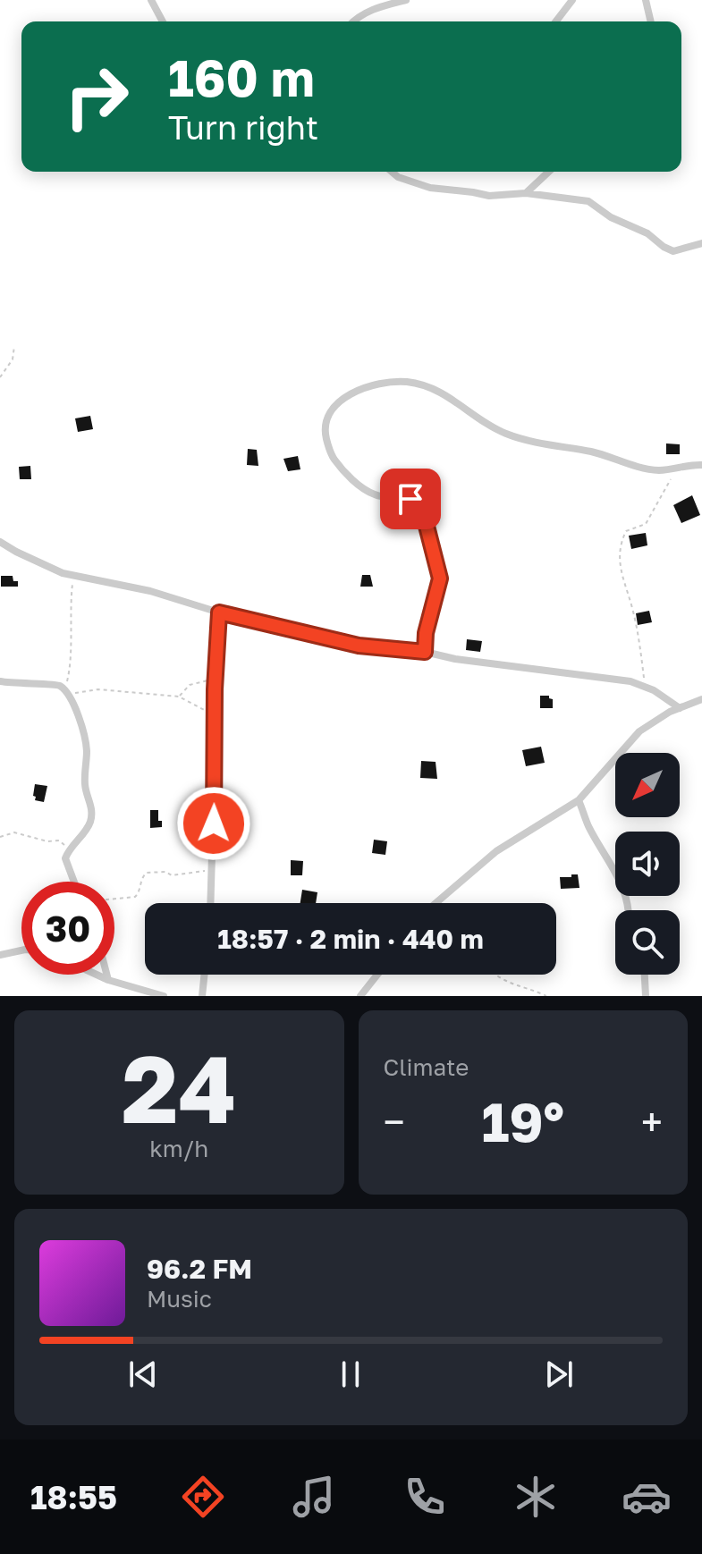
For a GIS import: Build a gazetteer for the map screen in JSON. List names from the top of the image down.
{
  "north": "bottom left",
  "page": {
    "turn": ["160 m", "Turn right"],
    "limit": "30",
    "trip": "18:57 · 2 min · 440 m",
    "tile": [
      ["24", "km/h"],
      "Climate"
    ],
    "heat": ["−", "19°", "+"],
    "song": ["96.2 FM", "Music"],
    "tabs": "18:55"
  }
}
